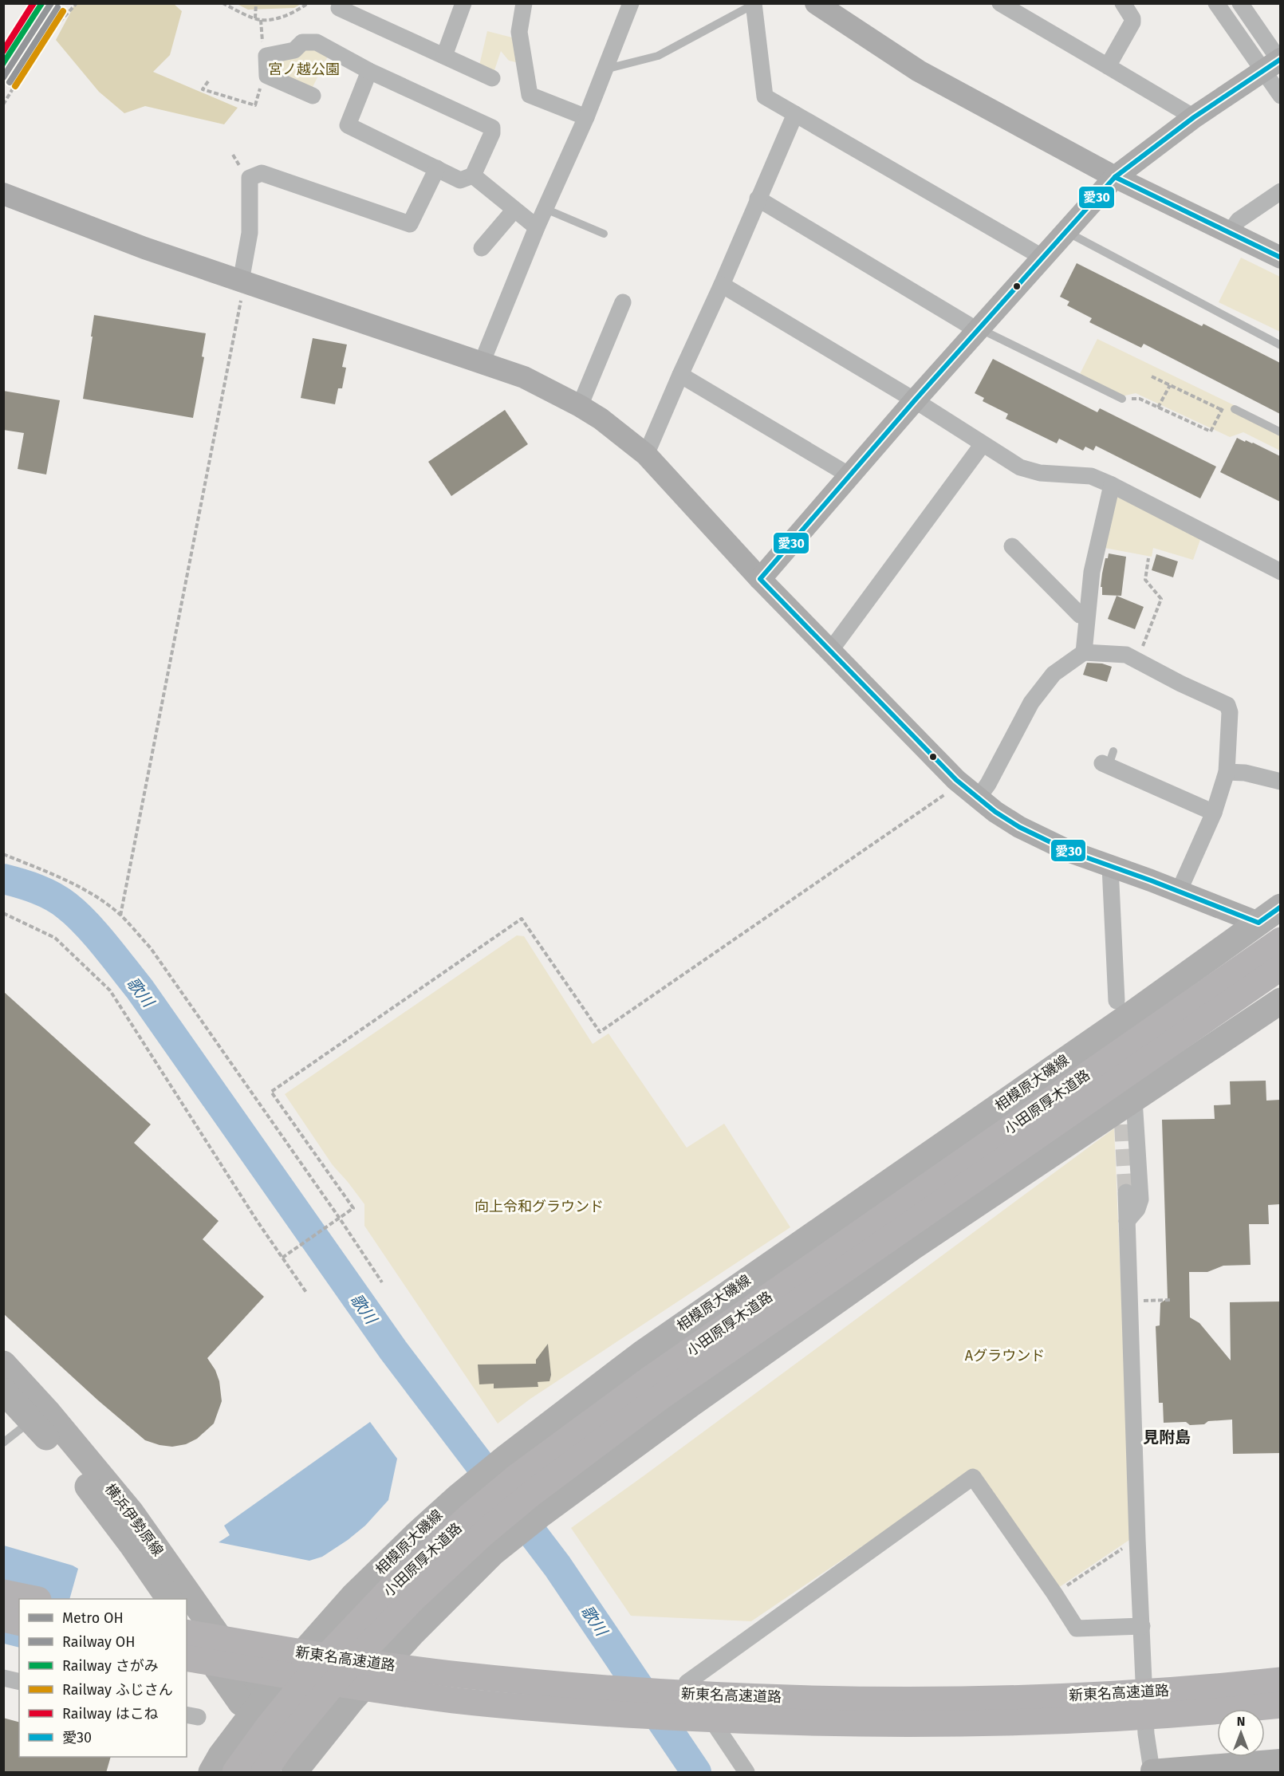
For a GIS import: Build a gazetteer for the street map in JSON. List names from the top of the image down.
{
  "streets": {
    "highway": ["小田原厚木道路", "新東名高速道路"],
    "main road": ["相模原大磯線", "横浜伊勢原線"]
  },
  "crossings": [
    ["相模原大磯線", "小田原厚木道路"]
  ],
  "districts": ["見附島"],
  "water": ["歌川"],
  "parks": ["宮ノ越公園", "向上令和グラウンド", "Aグラウンド"],
  "lines": [
    "metro line OH",
    "rail line さがみ",
    "rail line はこね",
    "rail line OH",
    "rail line ふじさん",
    "transit line 愛30"
  ],
  "legend": [
    "Metro OH",
    "Railway OH",
    "Railway さがみ",
    "Railway ふじさん",
    "Railway はこね",
    "愛30"
  ],
  "north": "top"
}
